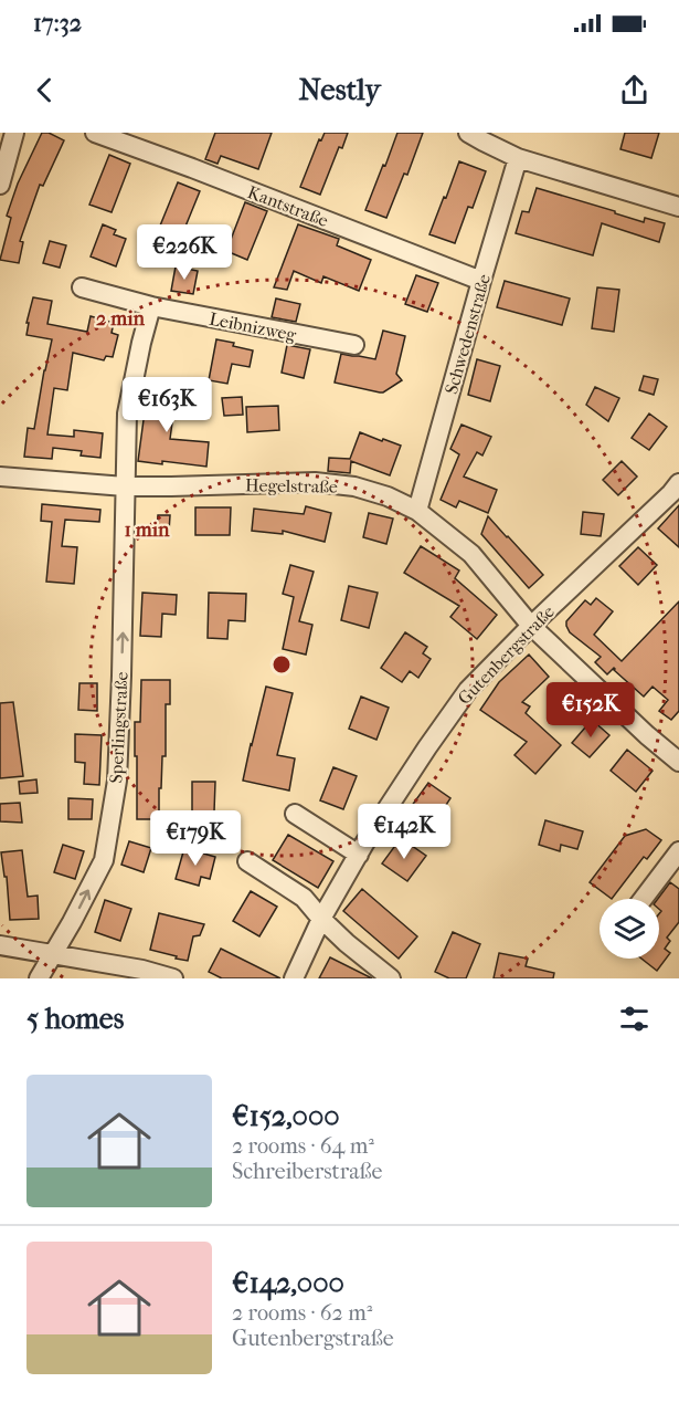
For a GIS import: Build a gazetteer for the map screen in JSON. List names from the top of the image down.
{
  "streets": {
    "street": [
      "Kantstraße",
      "Leibnizweg",
      "Schwedenstraße",
      "Hegelstraße",
      "Gutenbergstraße",
      "Sperlingstraße"
    ]
  },
  "crossings": [
    ["Kantstraße", "Schwedenstraße"],
    ["Schwedenstraße", "Hegelstraße"],
    ["Hegelstraße", "Gutenbergstraße"],
    ["Hegelstraße", "Sperlingstraße"]
  ],
  "one_way": ["Sperlingstraße"],
  "page": {
    "status": "17:32",
    "header": "Nestly",
    "price": [
      "€226K",
      "€163K",
      "€152K",
      "€142K",
      "€179K"
    ],
    "heading": "5 homes",
    "list": [
      {
        "name": "€152,000",
        "note": "2 rooms · 64 m² · Schreiberstraße"
      },
      {
        "name": "€142,000",
        "note": "2 rooms · 62 m² · Gutenbergstraße"
      }
    ]
  },
  "rings": ["2 min", "1 min"]
}
